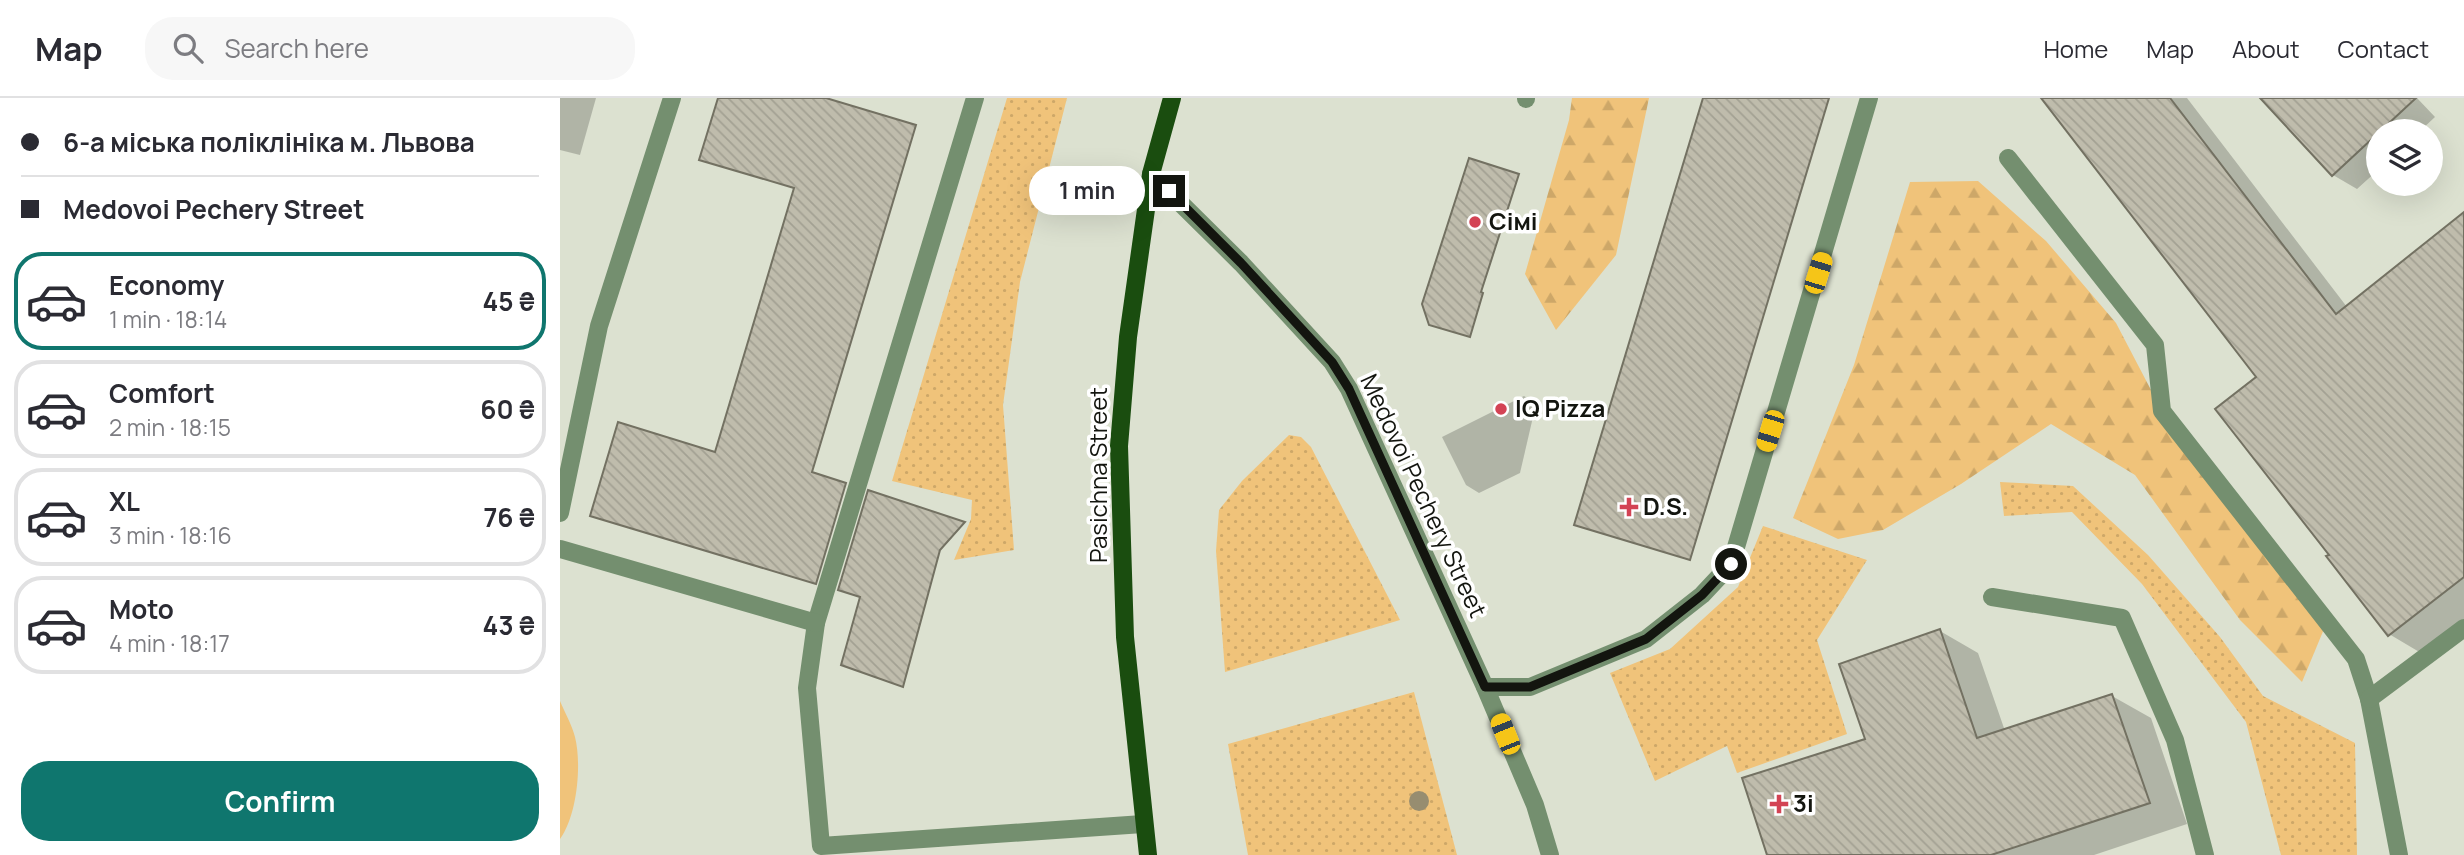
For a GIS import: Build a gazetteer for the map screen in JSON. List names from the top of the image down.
{
  "streets": {
    "main road": ["Pasichna Street"],
    "street": ["Medovoi Pechery Street"]
  },
  "crossings": [
    ["Pasichna Street", "Medovoi Pechery Street"]
  ],
  "places": {
    "other": ["Сімі", "IQ Pizza"],
    "health": ["D.S.", "3і"]
  },
  "page": {
    "header": "Map",
    "search": "Search here",
    "nav": [
      "Home",
      "Map",
      "About",
      "Contact"
    ],
    "banner": ["6-а міська поліклініка м. Львова", "Medovoi Pechery Street"],
    "bubble": "1 min",
    "list": [
      {
        "name": "Economy",
        "note": "1 min · 18:14",
        "value": "45 ₴"
      },
      {
        "name": "Comfort",
        "note": "2 min · 18:15",
        "value": "60 ₴"
      },
      {
        "name": "XL",
        "note": "3 min · 18:16",
        "value": "76 ₴"
      },
      {
        "name": "Moto",
        "note": "4 min · 18:17",
        "value": "43 ₴"
      }
    ],
    "buttons": "Confirm"
  }
}
